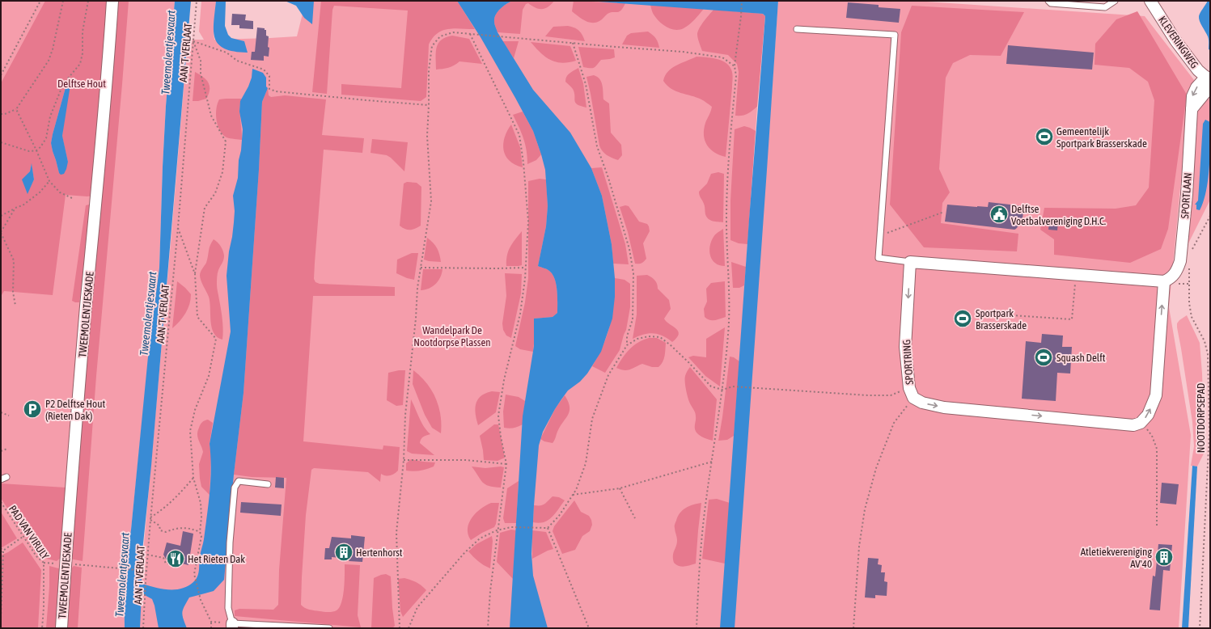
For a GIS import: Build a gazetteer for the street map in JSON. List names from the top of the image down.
{
  "streets": {
    "street": [
      "KLEVERINGWEG",
      "SPORTLAAN",
      "TWEEMOLENTJESKADE",
      "SPORTRING"
    ],
    "path": ["AAN 'T VERLAAT", "NOOTDORPSEPAD", "PAD VAN VIRULY"]
  },
  "crossings": [
    ["KLEVERINGWEG", "SPORTLAAN"]
  ],
  "water": ["Tweemolentjesvaart"],
  "parks": ["Delftse Hout", "Wandelpark De Nootdorpse Plassen"],
  "places": {
    "sports": ["Gemeentelijk Sportpark Brasserskade", "Sportpark Brasserskade", "Squash Delft"],
    "public building": ["Delftse Voetbalvereniging D.H.C."],
    "parking": ["P2 Delftse Hout (Rieten Dak)"],
    "building": ["Hertenhorst", "Atletiekvereniging AV'40"],
    "restaurant": ["Het Rieten Dak"]
  }
}
